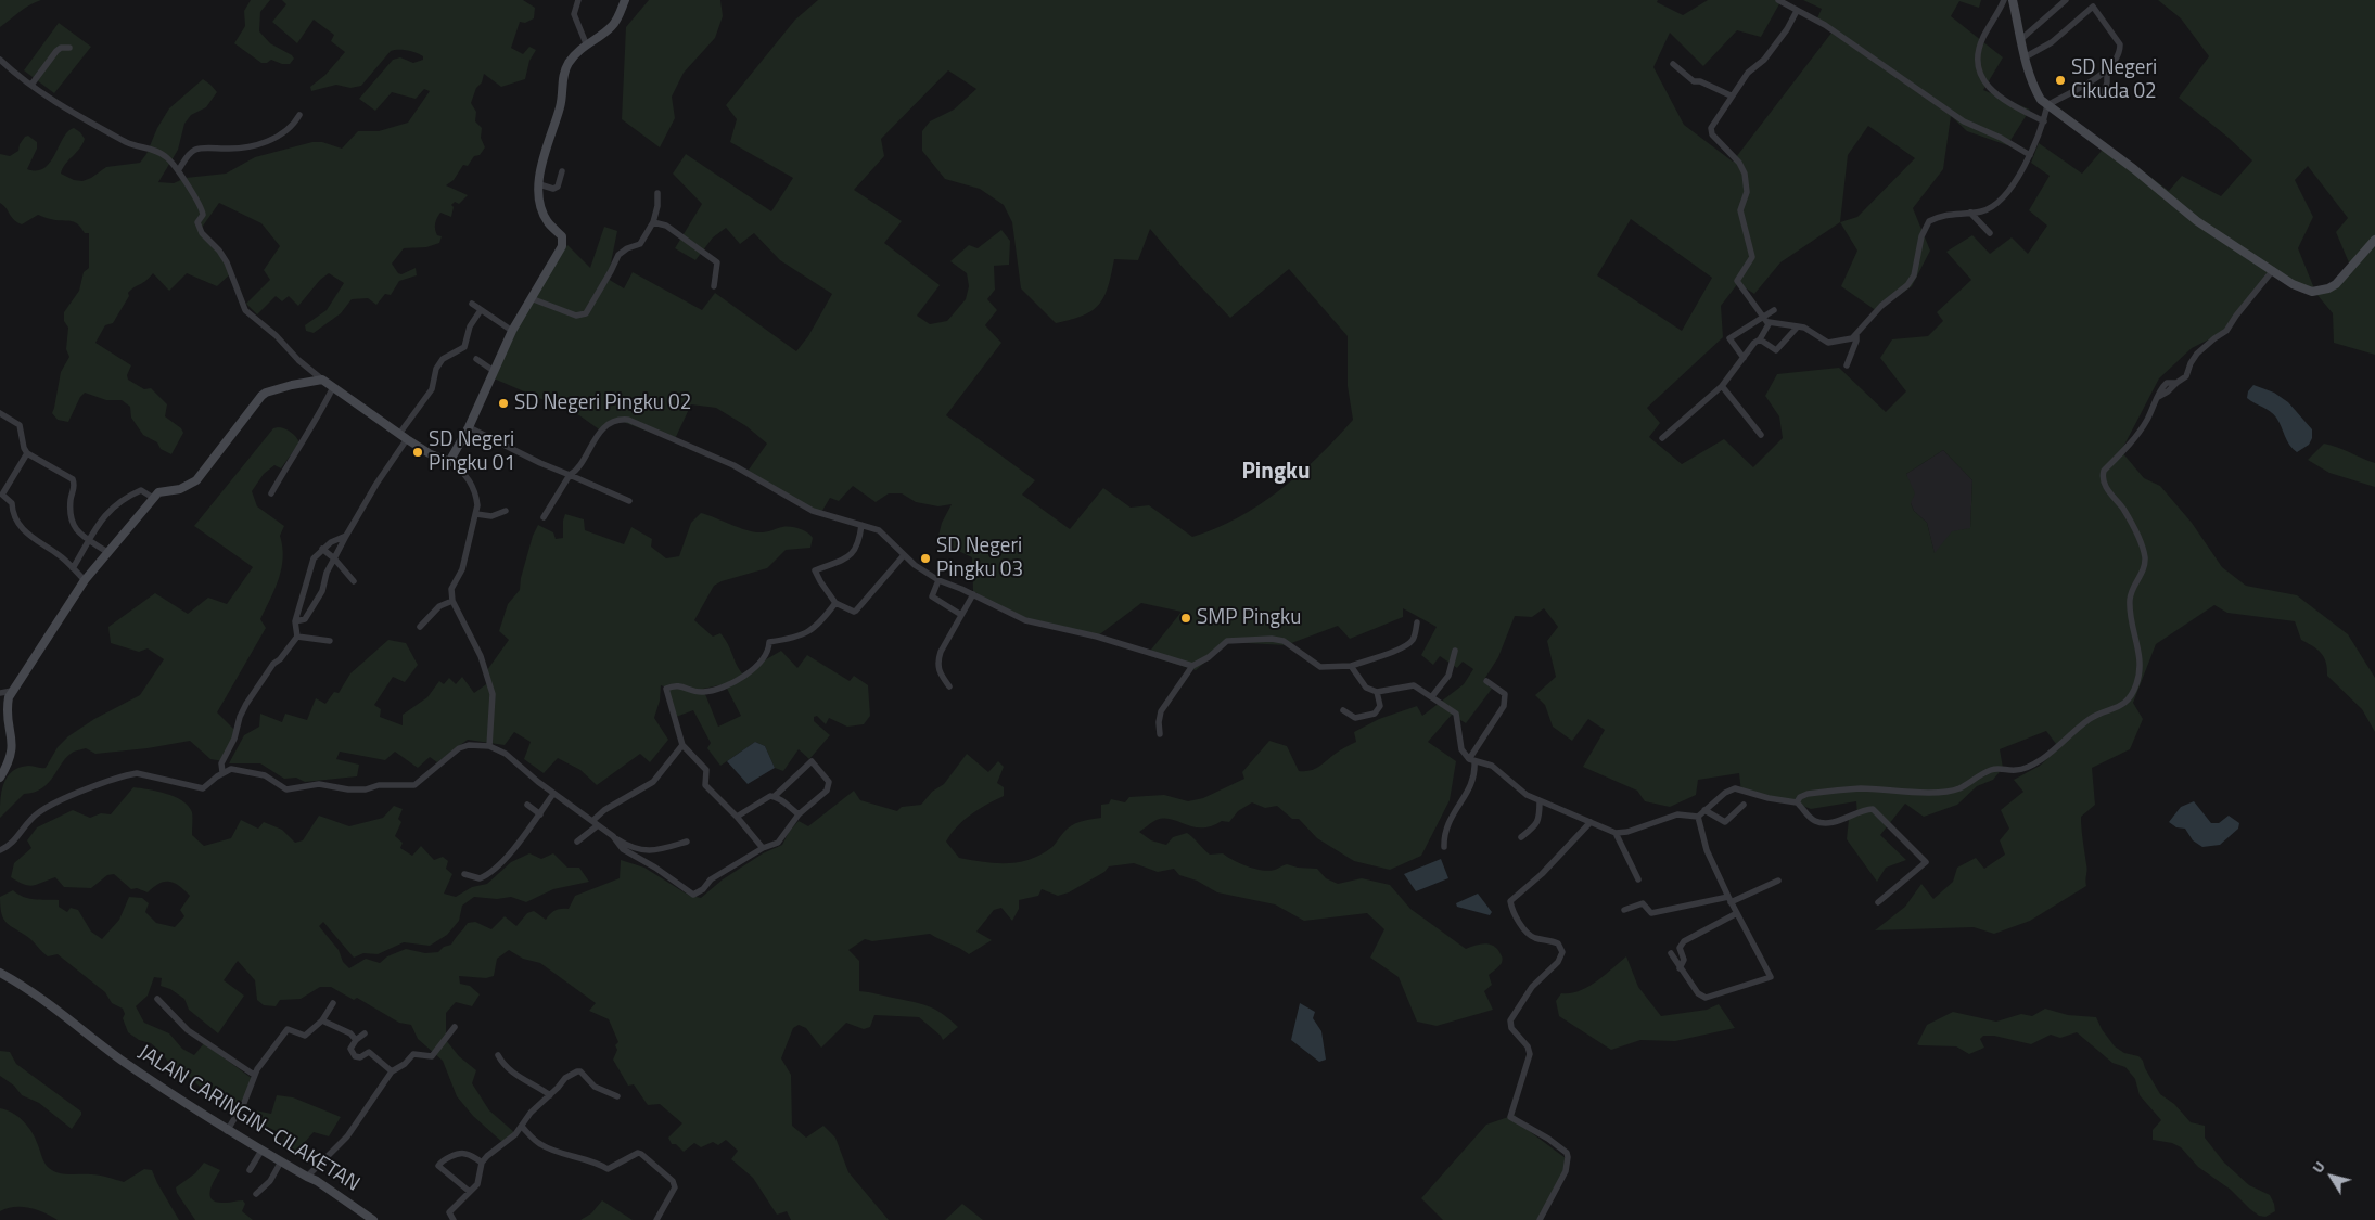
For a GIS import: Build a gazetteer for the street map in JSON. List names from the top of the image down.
{
  "streets": {
    "street": ["JALAN CARINGIN–CILAKETAN"]
  },
  "districts": ["Pingku"],
  "places": [
    "SD Negeri Cikuda 02",
    "SD Negeri Pingku 02",
    "SD Negeri Pingku 01",
    "SD Negeri Pingku 03",
    "SMP Pingku"
  ],
  "north": "top left"
}
